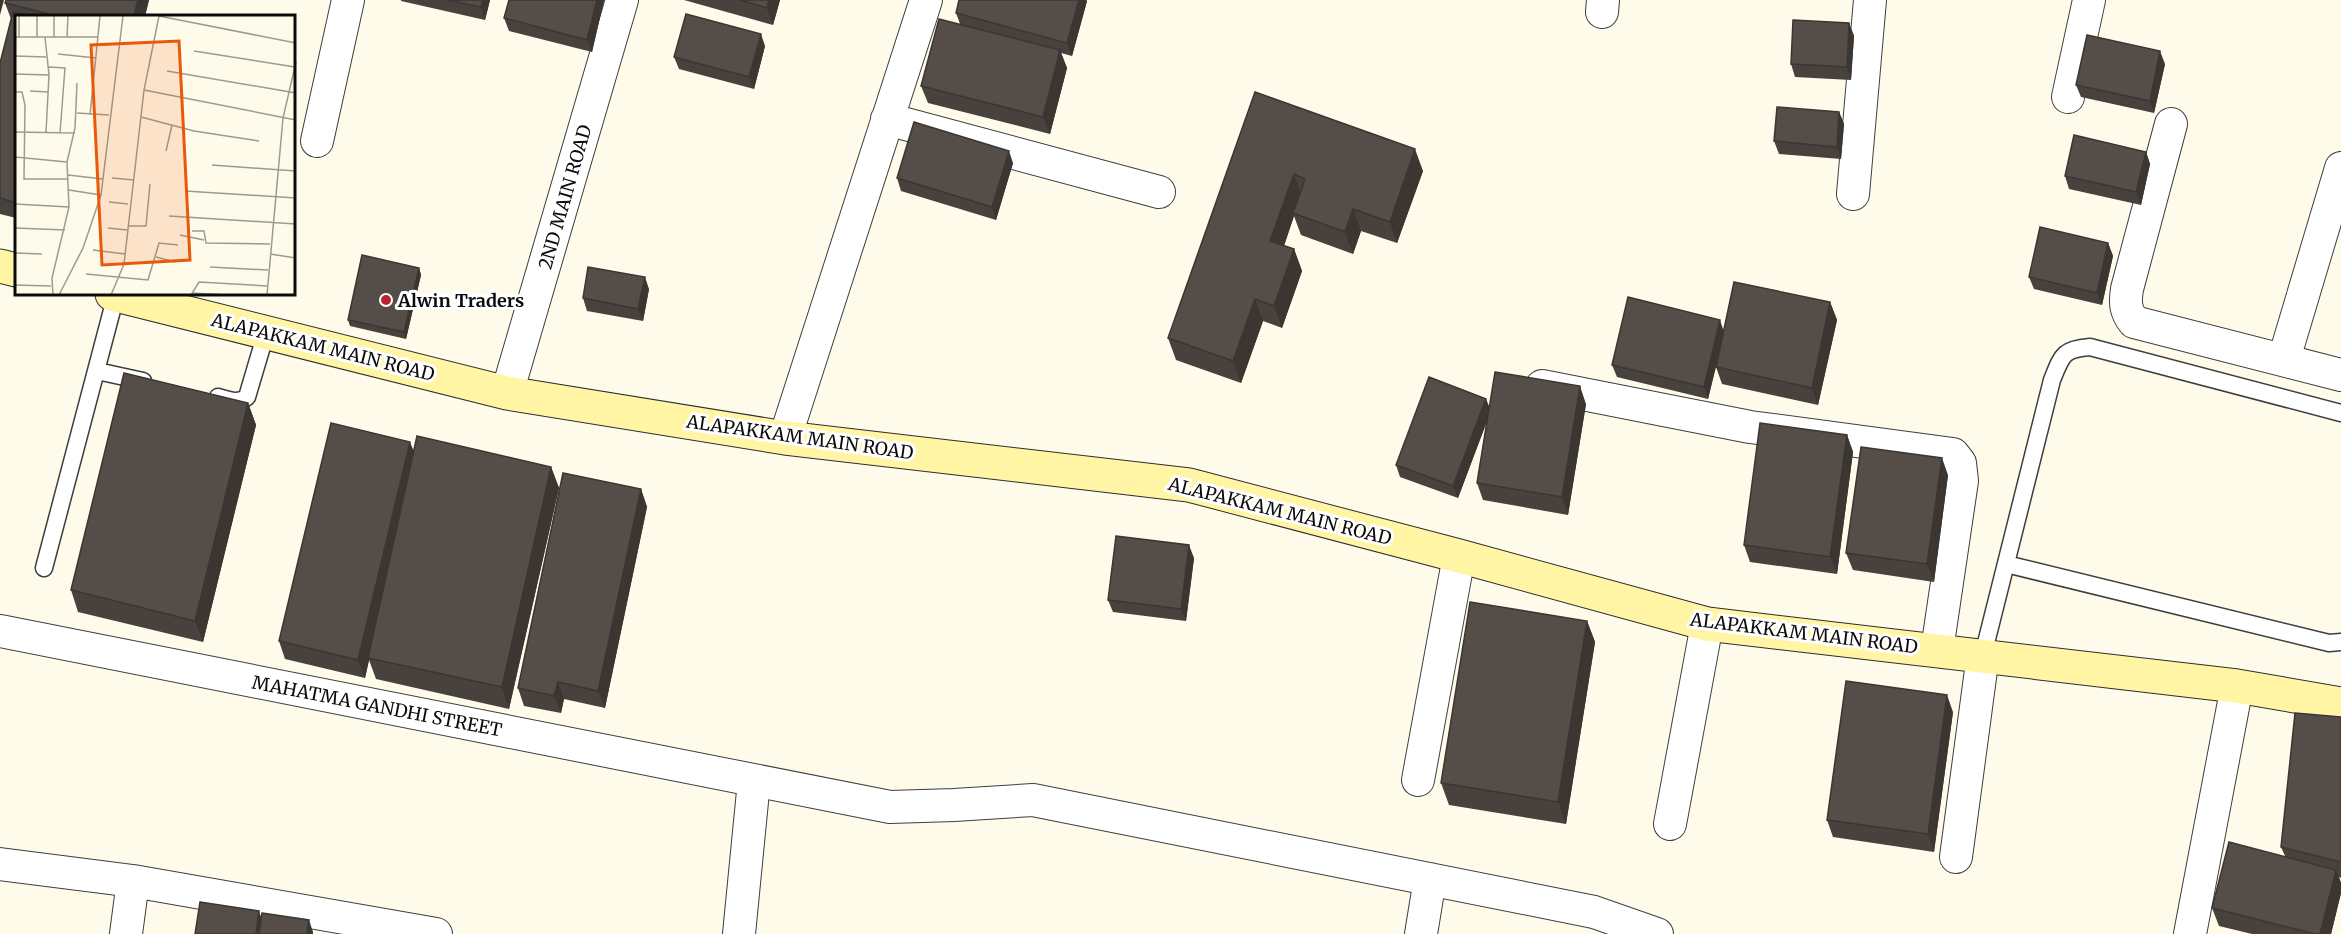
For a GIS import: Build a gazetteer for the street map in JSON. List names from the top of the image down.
{
  "streets": {
    "main road": ["ALAPAKKAM MAIN ROAD"],
    "street": ["2ND MAIN ROAD", "MAHATMA GANDHI STREET"]
  },
  "crossings": [
    ["2ND MAIN ROAD", "ALAPAKKAM MAIN ROAD"]
  ],
  "places": ["Alwin Traders"]
}
